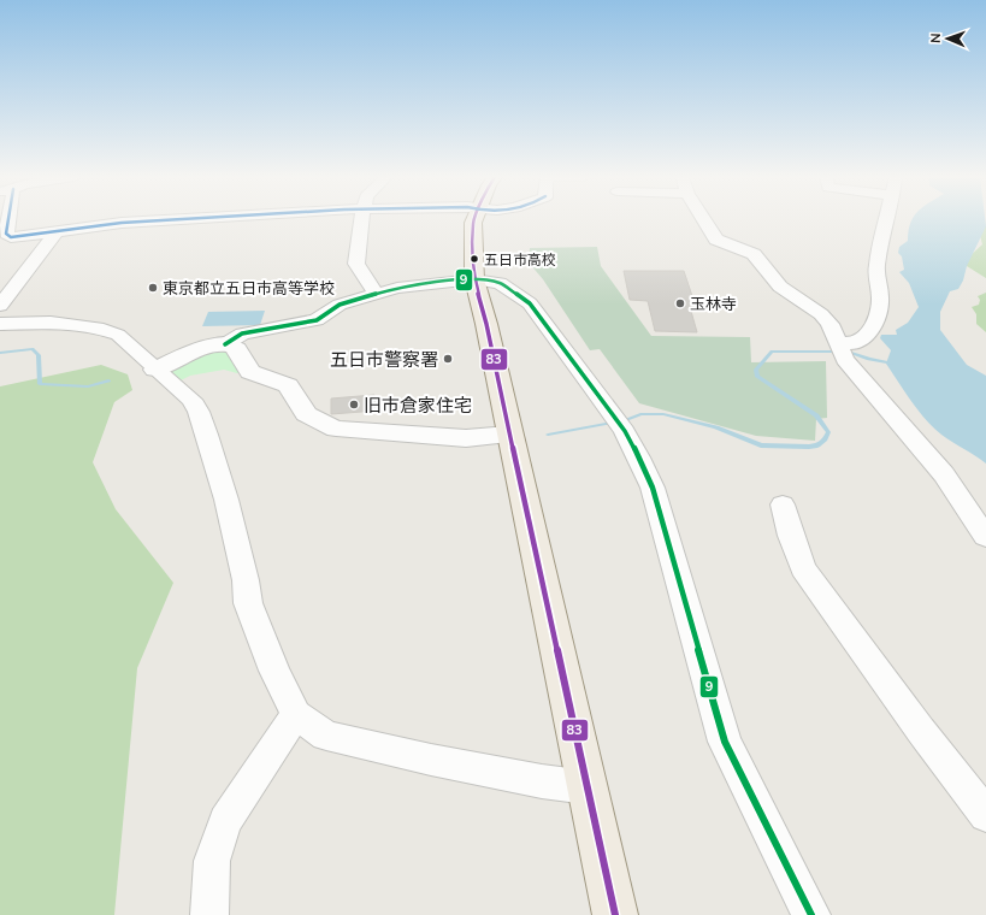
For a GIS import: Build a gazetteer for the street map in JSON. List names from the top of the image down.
{
  "places": [
    "五日市高校",
    "東京都立五日市高等学校",
    "玉林寺",
    "五日市警察署",
    "旧市倉家住宅"
  ],
  "lines": ["transit line 83", "transit line 9"],
  "north": "left"
}
